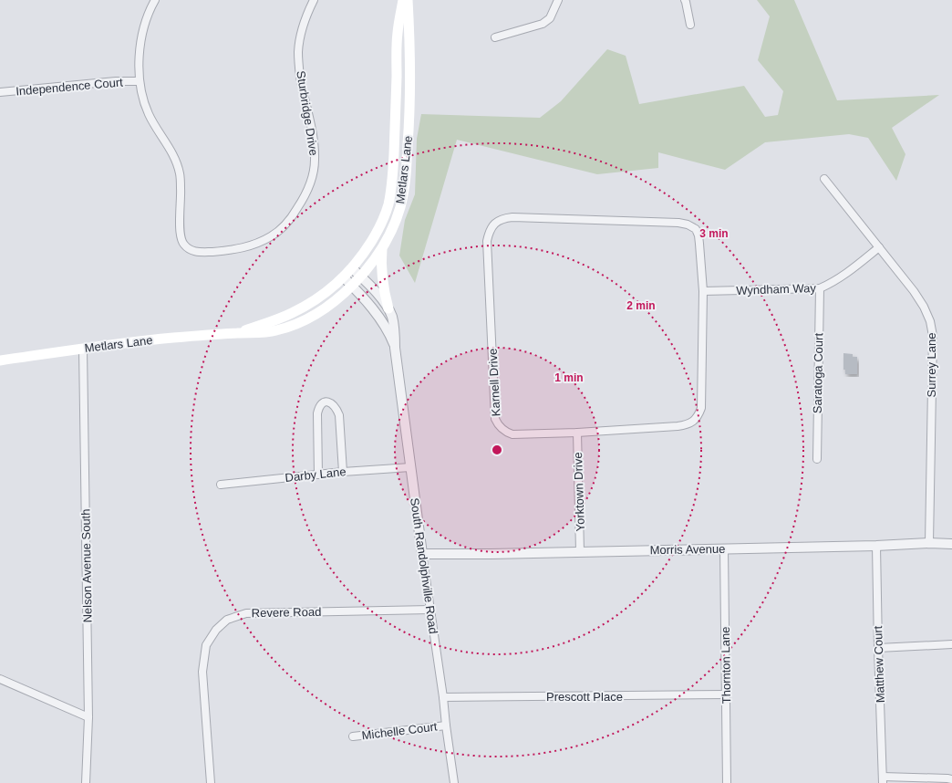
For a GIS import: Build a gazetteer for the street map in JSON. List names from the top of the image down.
{
  "streets": {
    "main road": ["Metlars Lane"],
    "street": [
      "Independence Court",
      "Sturbridge Drive",
      "Wyndham Way",
      "Surrey Lane",
      "Saratoga Court",
      "Karnell Drive",
      "Darby Lane",
      "Yorktown Drive",
      "Morris Avenue",
      "Nelson Avenue South",
      "South Randolphville Road",
      "Revere Road",
      "Matthew Court",
      "Thornton Lane",
      "Prescott Place",
      "Michelle Court"
    ]
  },
  "crossings": [
    ["Independence Court", "Sturbridge Drive"],
    ["Metlars Lane", "Nelson Avenue South"],
    ["Metlars Lane", "South Randolphville Road"],
    ["Wyndham Way", "Surrey Lane"],
    ["Wyndham Way", "Saratoga Court"],
    ["Wyndham Way", "Karnell Drive"],
    ["Surrey Lane", "Morris Avenue"],
    ["Karnell Drive", "Yorktown Drive"],
    ["Darby Lane", "South Randolphville Road"],
    ["Yorktown Drive", "Morris Avenue"],
    ["Morris Avenue", "South Randolphville Road"],
    ["Morris Avenue", "Matthew Court"],
    ["Morris Avenue", "Thornton Lane"],
    ["South Randolphville Road", "Revere Road"],
    ["South Randolphville Road", "Prescott Place"],
    ["South Randolphville Road", "Michelle Court"],
    ["Thornton Lane", "Prescott Place"]
  ],
  "rings": ["3 min", "2 min", "1 min"]
}
